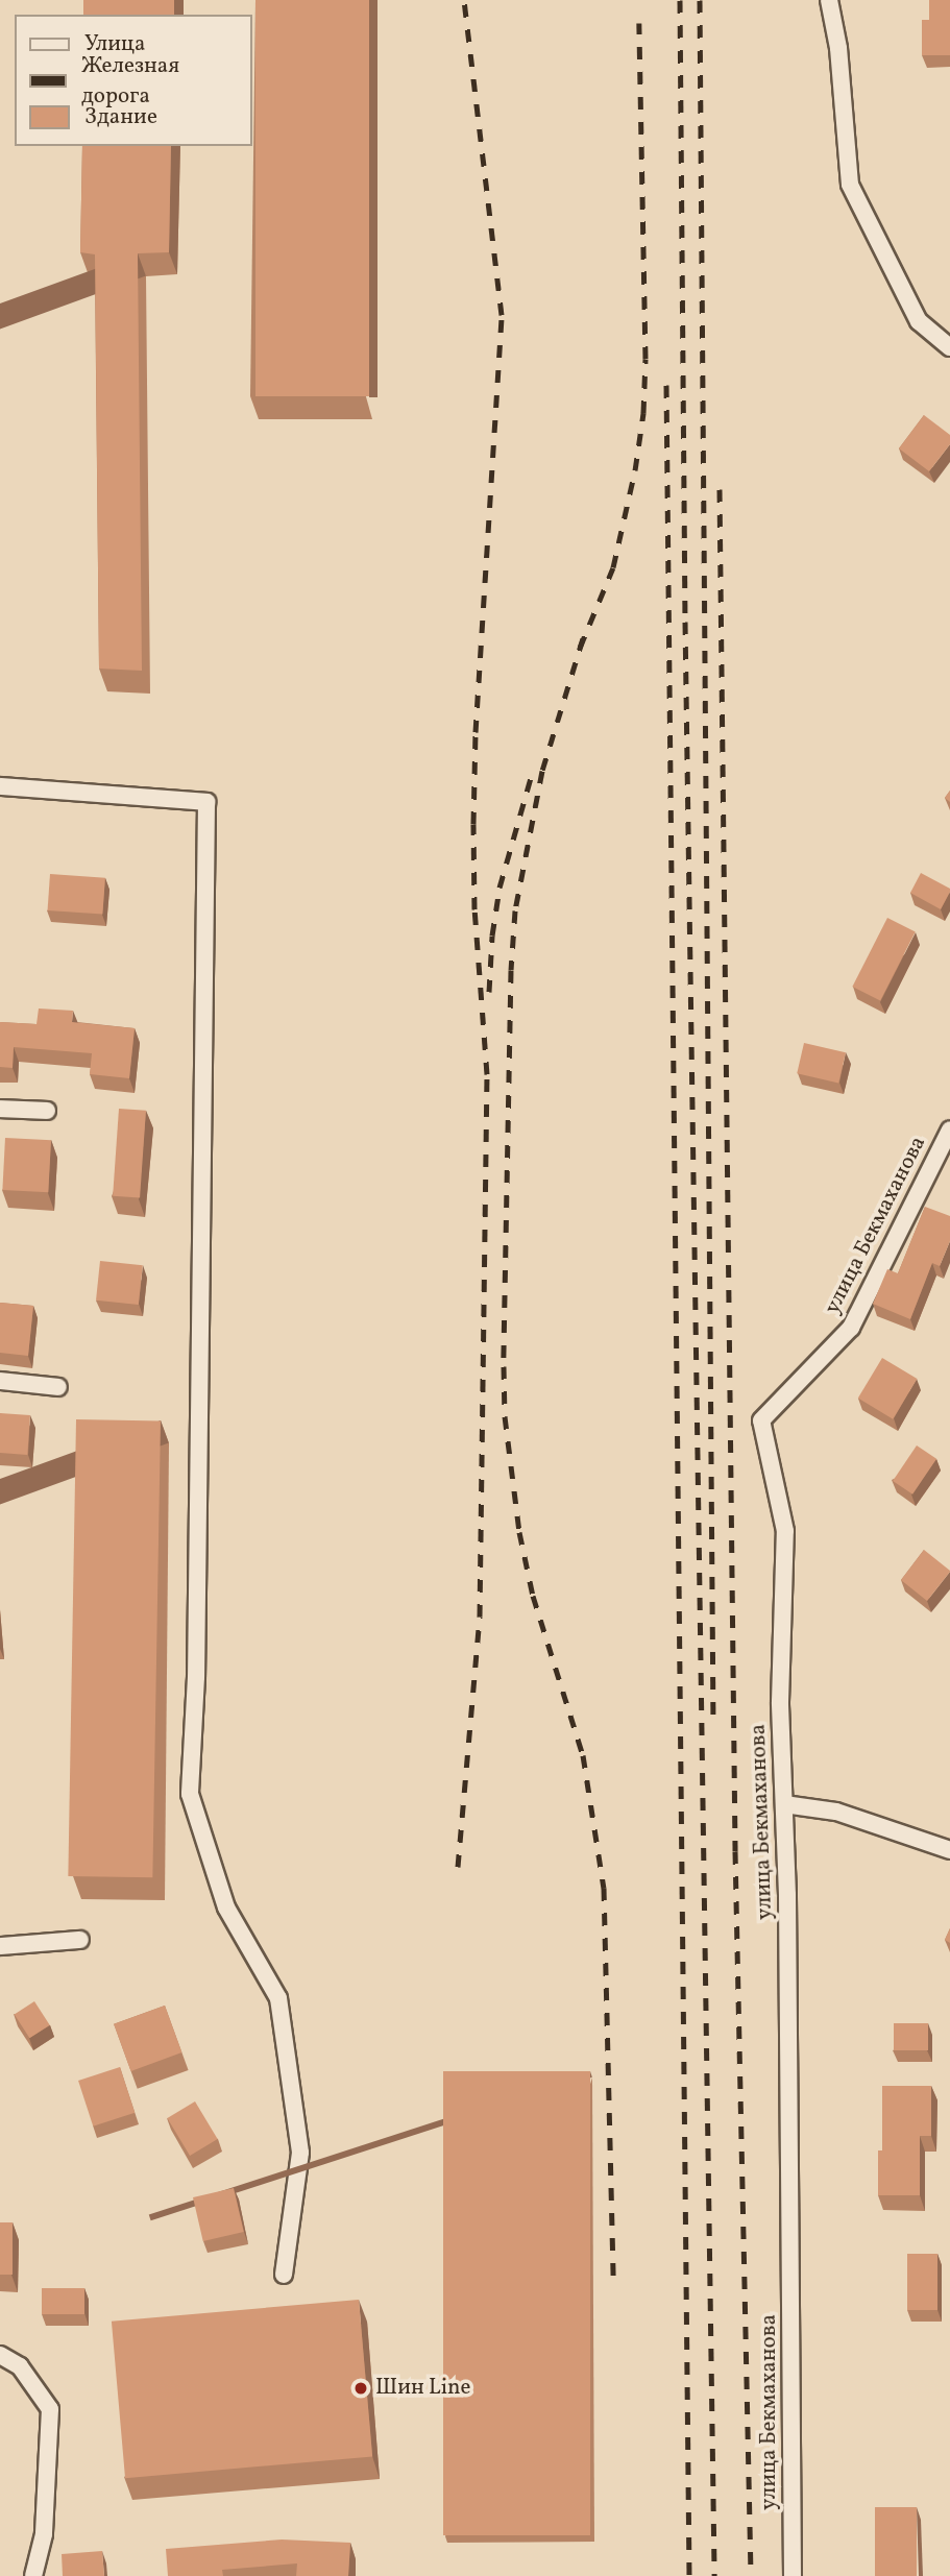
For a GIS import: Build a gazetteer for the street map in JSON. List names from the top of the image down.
{
  "streets": {
    "street": ["улица Бекмаханова"]
  },
  "places": ["Шин Line"],
  "legend": ["Улица", "Железная дорога", "Здание"]
}
